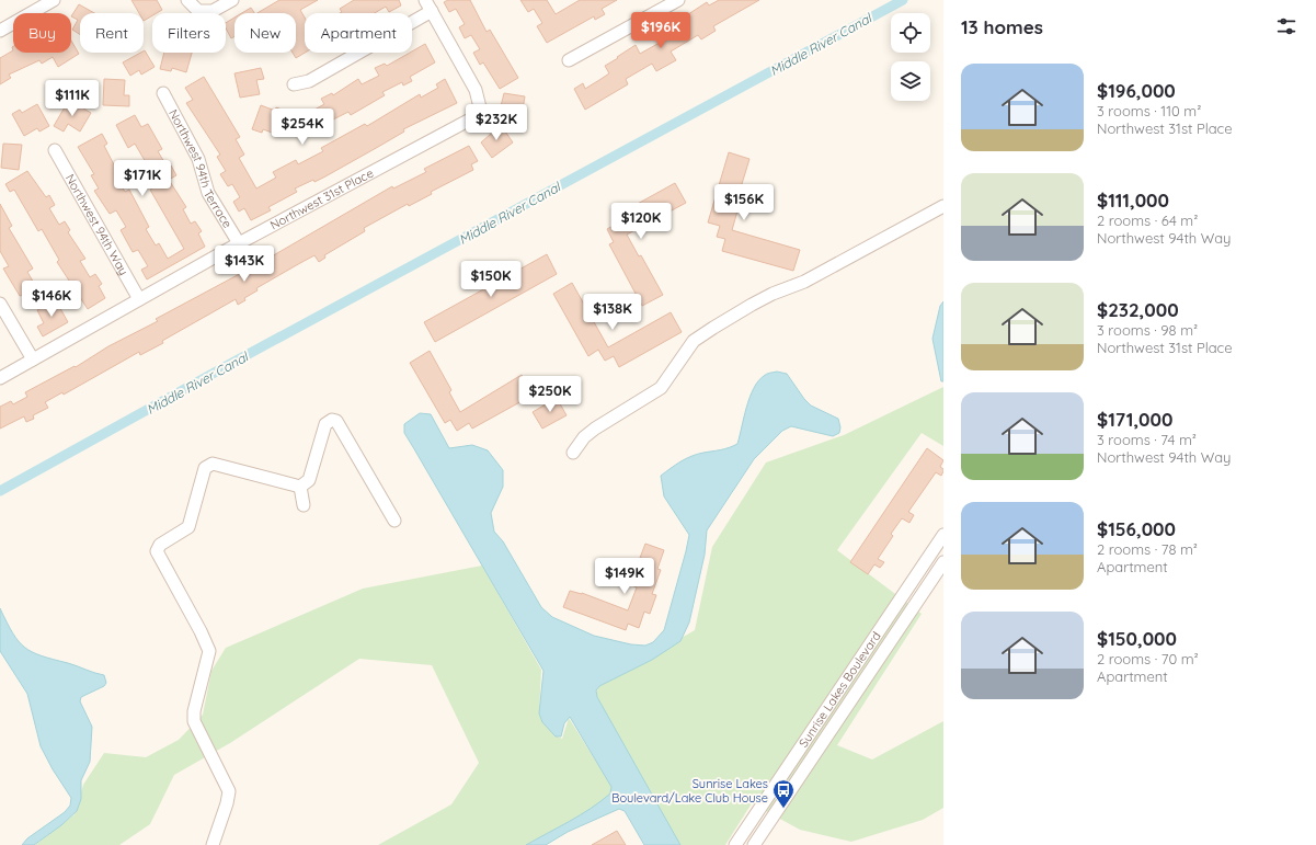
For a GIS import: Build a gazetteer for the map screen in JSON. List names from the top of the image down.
{
  "streets": {
    "street": [
      "Northwest 94th Terrace",
      "Northwest 31st Place",
      "Northwest 94th Way",
      "Sunrise Lakes Boulevard"
    ]
  },
  "crossings": [
    ["Northwest 94th Terrace", "Northwest 31st Place"],
    ["Northwest 31st Place", "Northwest 94th Way"]
  ],
  "water": ["Middle River Canal"],
  "places": {
    "bus stop": ["Sunrise Lakes Boulevard/Lake Club House"]
  },
  "page": {
    "heading": "13 homes",
    "price": [
      "$196K",
      "$111K",
      "$232K",
      "$254K",
      "$171K",
      "$156K",
      "$120K",
      "$143K",
      "$150K",
      "$146K",
      "$138K",
      "$250K",
      "$149K"
    ],
    "chip": [
      "Buy",
      "Rent",
      "Filters",
      "New",
      "Apartment"
    ],
    "list": [
      {
        "name": "$196,000",
        "note": "3 rooms · 110 m² · Northwest 31st Place"
      },
      {
        "name": "$111,000",
        "note": "2 rooms · 64 m² · Northwest 94th Way"
      },
      {
        "name": "$232,000",
        "note": "3 rooms · 98 m² · Northwest 31st Place"
      },
      {
        "name": "$171,000",
        "note": "3 rooms · 74 m² · Northwest 94th Way"
      },
      {
        "name": "$156,000",
        "note": "2 rooms · 78 m² · Apartment"
      },
      {
        "name": "$150,000",
        "note": "2 rooms · 70 m² · Apartment"
      }
    ]
  }
}
